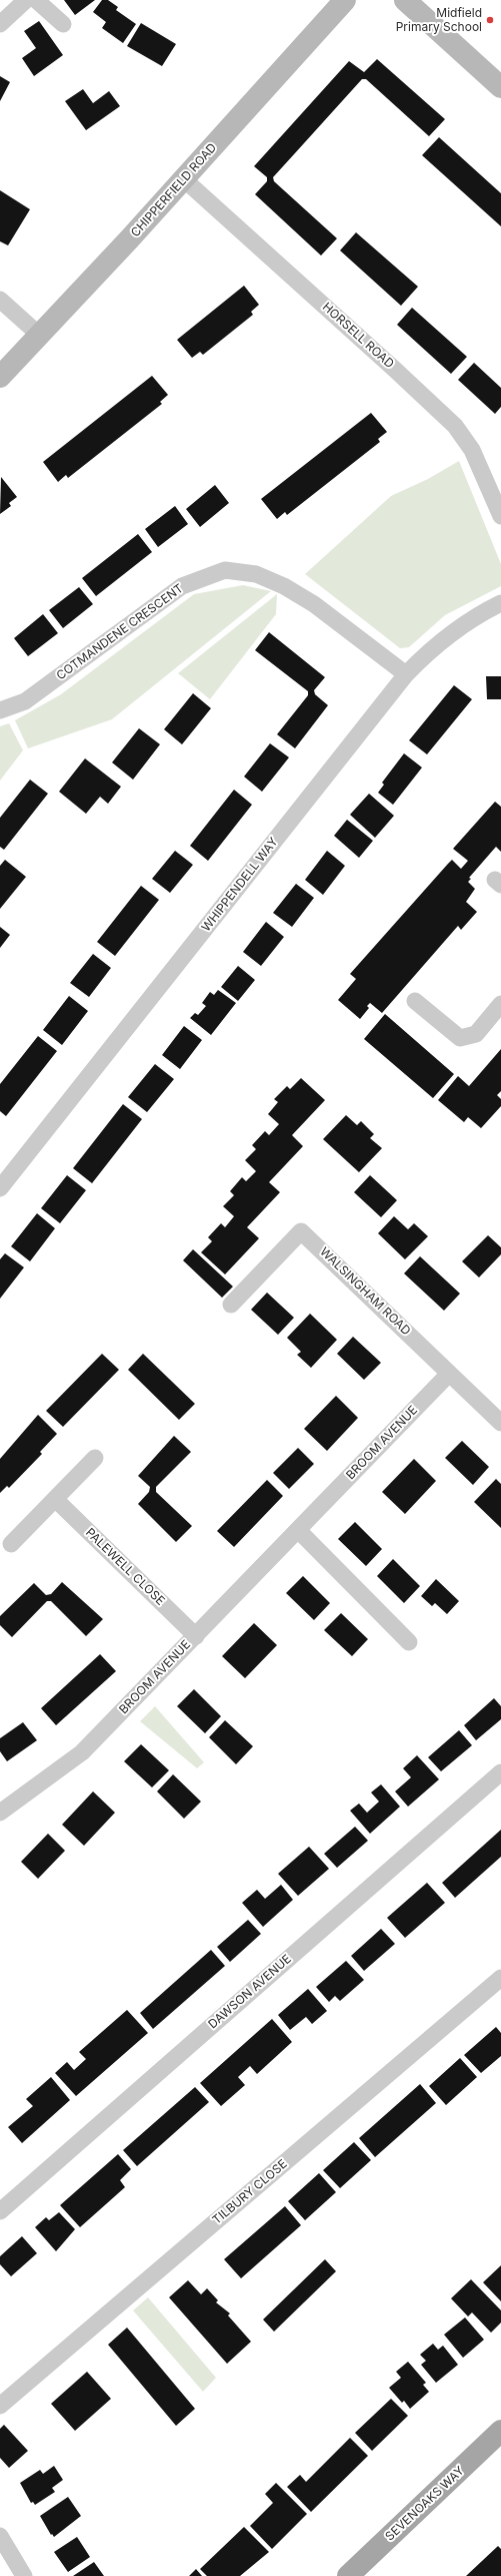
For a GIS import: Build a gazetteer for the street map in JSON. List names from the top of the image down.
{
  "streets": {
    "main road": ["SEVENOAKS WAY"],
    "street": [
      "CHIPPERFIELD ROAD",
      "HORSELL ROAD",
      "COTMANDENE CRESCENT",
      "WHIPPENDELL WAY",
      "WALSINGHAM ROAD",
      "BROOM AVENUE",
      "PALEWELL CLOSE",
      "DAWSON AVENUE",
      "TILBURY CLOSE"
    ]
  },
  "crossings": [
    ["CHIPPERFIELD ROAD", "HORSELL ROAD"],
    ["COTMANDENE CRESCENT", "WHIPPENDELL WAY"],
    ["WALSINGHAM ROAD", "BROOM AVENUE"],
    ["BROOM AVENUE", "PALEWELL CLOSE"]
  ],
  "places": ["Midfield Primary School"]
}
